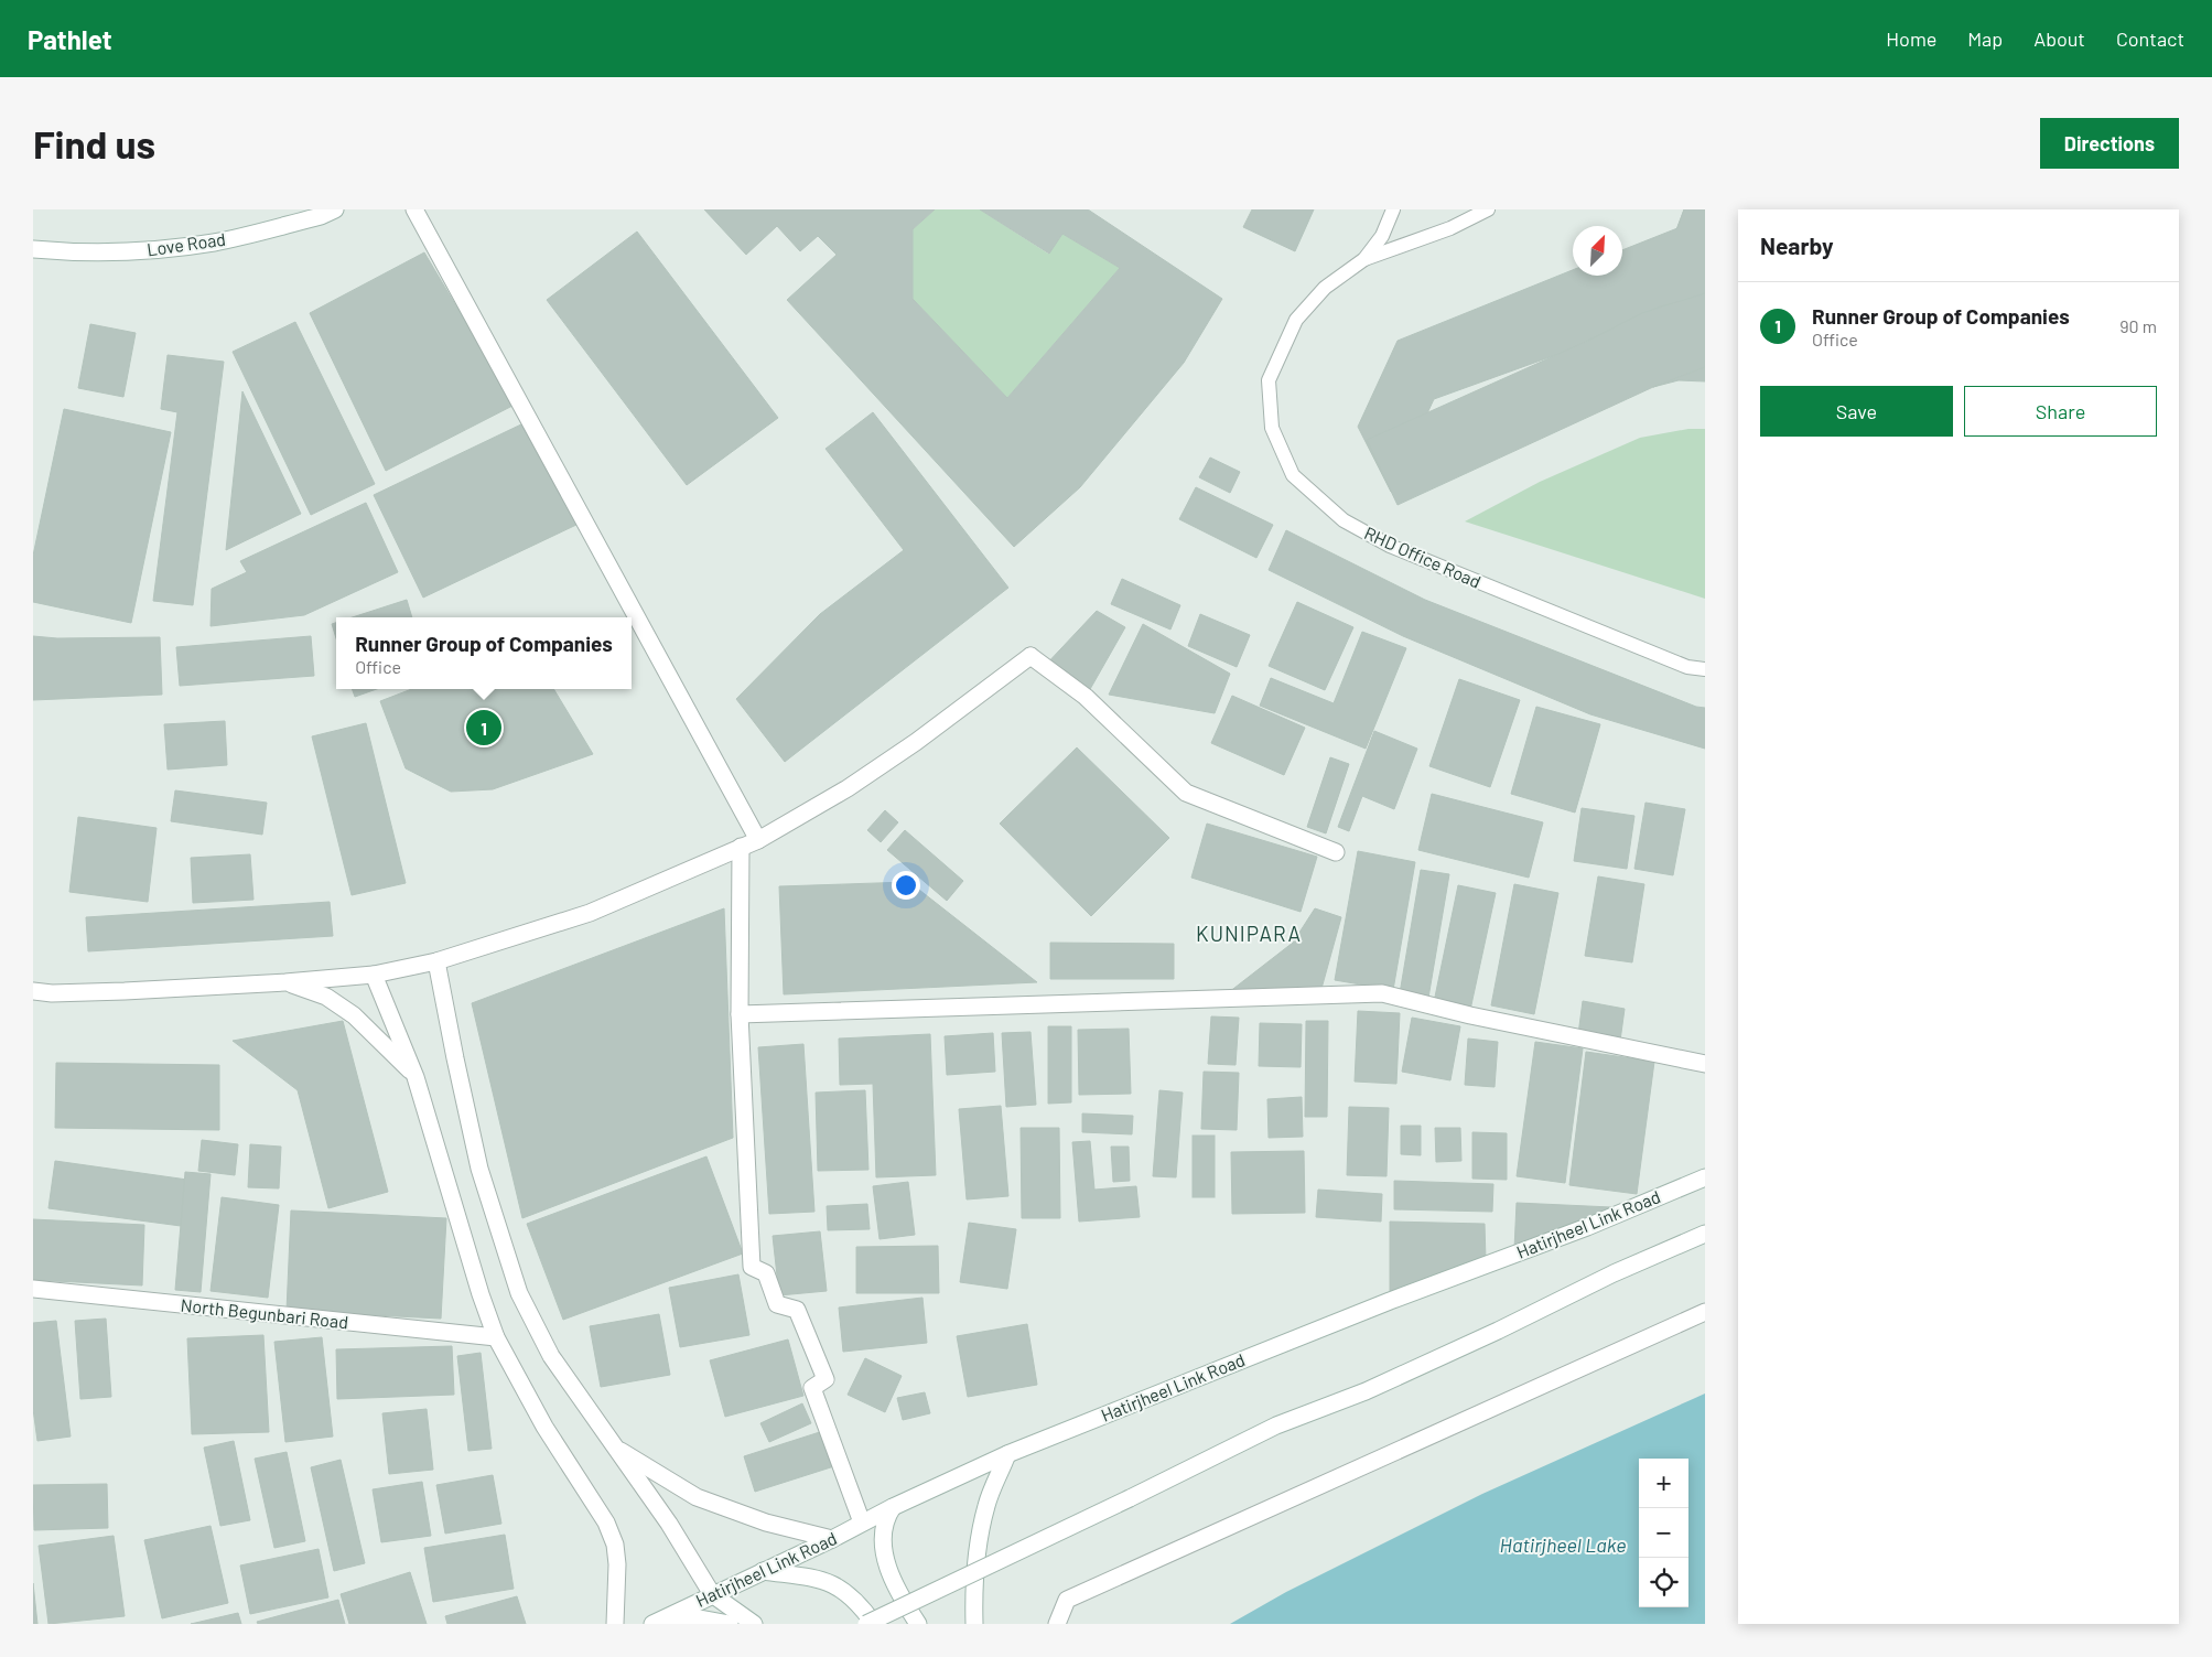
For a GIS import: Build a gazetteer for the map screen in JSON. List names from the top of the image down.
{
  "streets": {
    "street": ["Love Road", "Hatirjheel Link Road", "North Begunbari Road"],
    "lane": ["RHD Office Road"]
  },
  "districts": ["KUNIPARA"],
  "water": ["Hatirjheel Lake"],
  "north": "top right",
  "page": {
    "header": "Pathlet",
    "nav": [
      "Home",
      "Map",
      "About",
      "Contact"
    ],
    "buttons": [
      "Directions",
      ["Save", "Share"]
    ],
    "title": "Find us",
    "heading": "Nearby",
    "list": [
      {
        "mark": "1",
        "name": "Runner Group of Companies",
        "note": "Office",
        "value": "90 m"
      }
    ],
    "popup": ["Runner Group of Companies", "Office"],
    "pins": "1",
    "map_buttons": ["+", "−"]
  }
}
